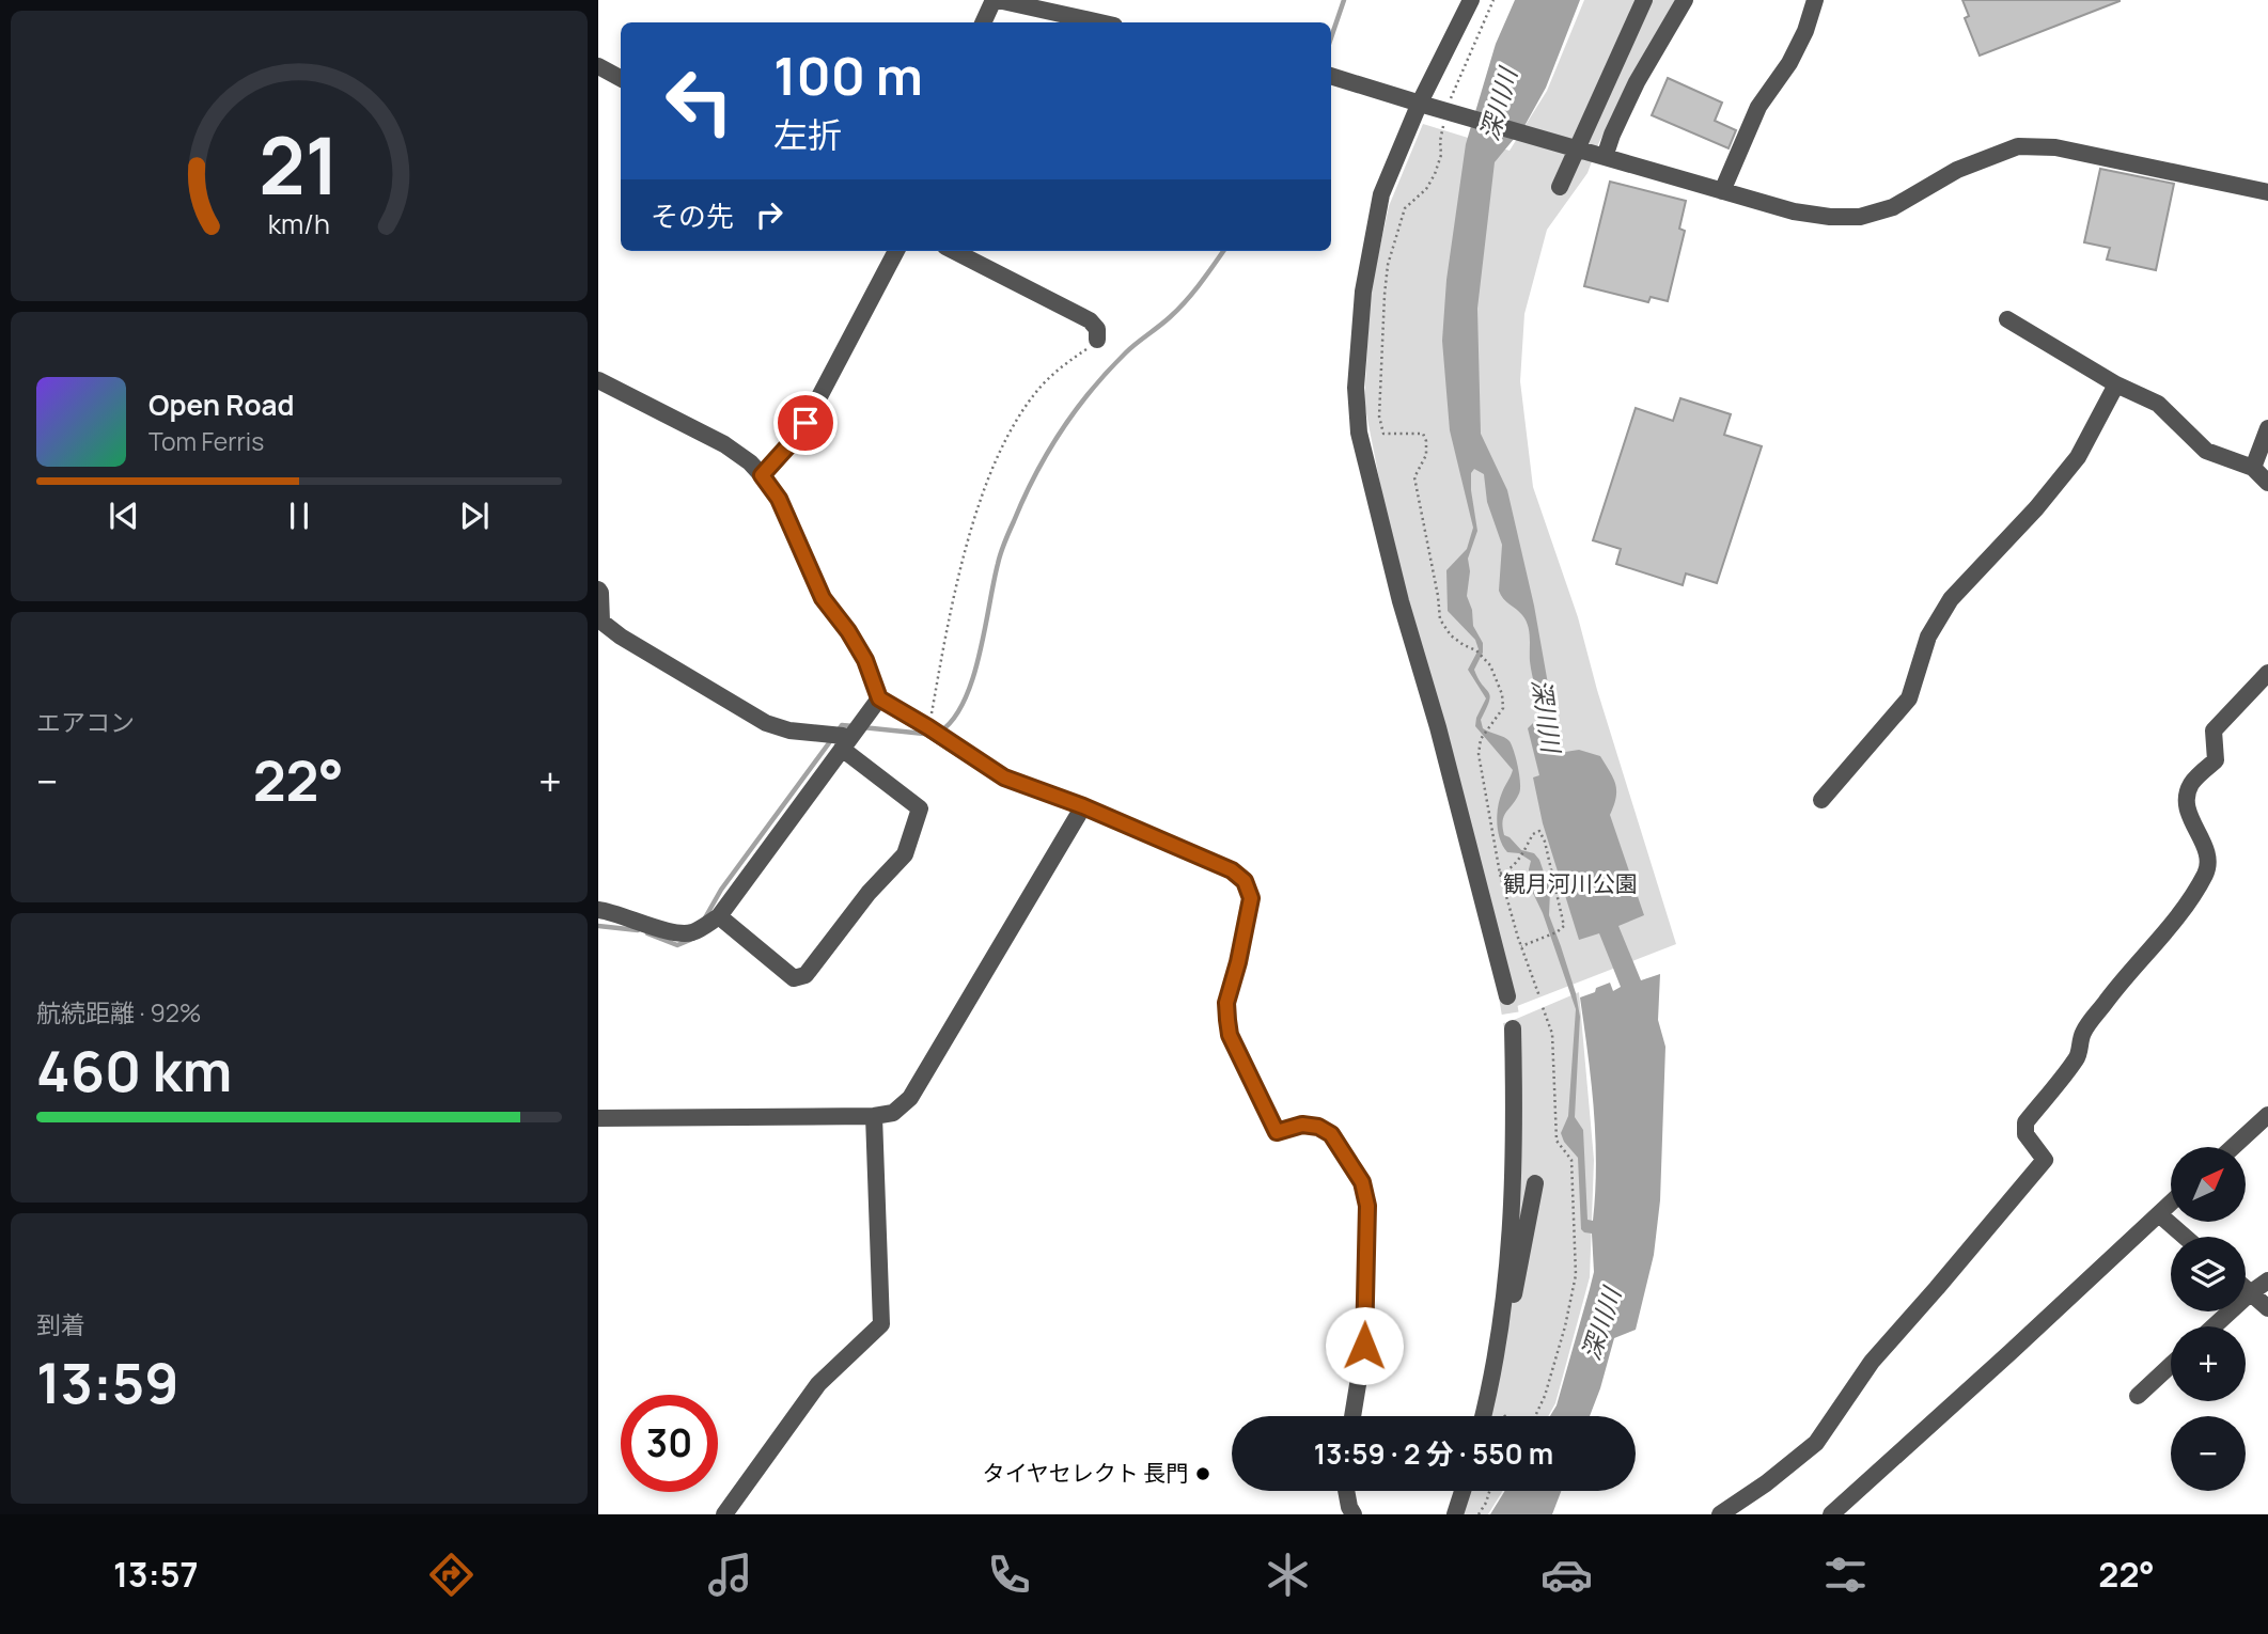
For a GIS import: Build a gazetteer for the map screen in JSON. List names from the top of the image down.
{
  "water": ["深川川"],
  "parks": ["観月河川公園"],
  "places": ["タイヤセレクト 長門"],
  "north": "top right",
  "page": {
    "turn": ["100 m", "左折"],
    "then": "その先",
    "song": ["Open Road", "Tom Ferris"],
    "tile": [
      "エアコン",
      ["航続距離 · 92%", "460 km"],
      ["到着", "13:59"]
    ],
    "heat": ["−", "22°", "+"],
    "map_buttons": ["+", "−"],
    "limit": "30",
    "trip": "13:59 · 2 分 · 550 m",
    "tabs": ["13:57", "22°"],
    "gauge": ["21", "km/h"]
  }
}
